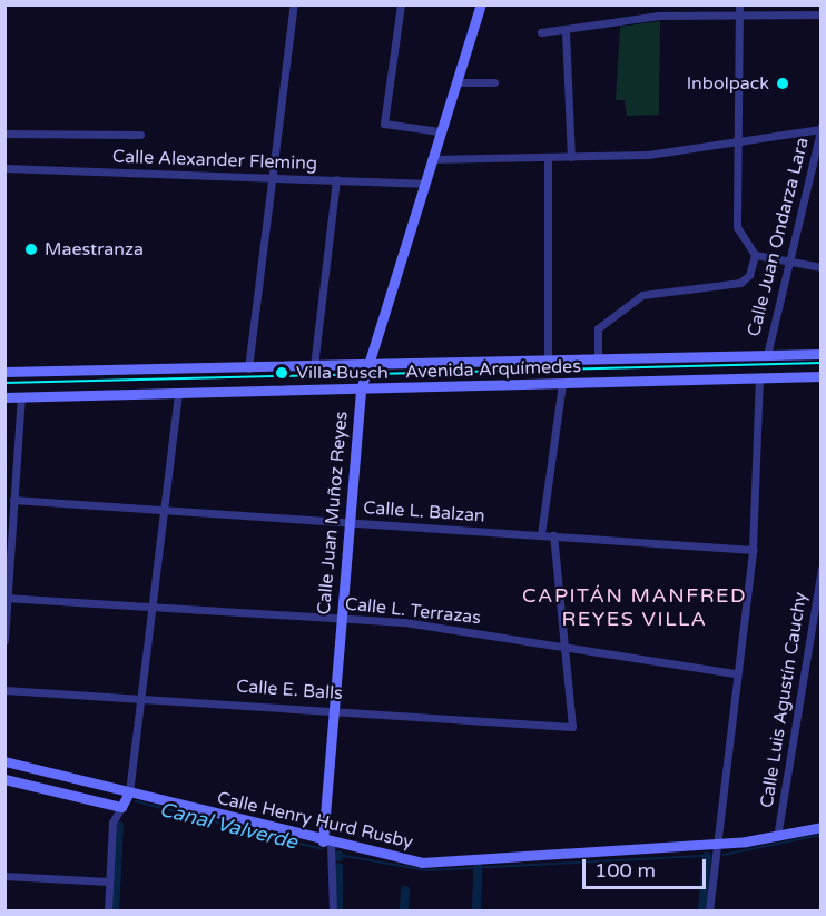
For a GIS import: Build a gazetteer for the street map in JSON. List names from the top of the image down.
{
  "streets": {
    "street": [
      "Calle Alexander Fleming",
      "Calle Juan Ondarza Lara",
      "Avenida Arquímedes",
      "Calle L. Balzan",
      "Calle Juan Muñoz Reyes",
      "Calle L. Terrazas",
      "Calle E. Balls",
      "Calle Luis Agustín Cauchy",
      "Calle Henry Hurd Rusby"
    ]
  },
  "crossings": [
    ["Calle Alexander Fleming", "Calle Juan Muñoz Reyes"],
    ["Calle Juan Ondarza Lara", "Avenida Arquímedes"],
    ["Avenida Arquímedes", "Calle Juan Muñoz Reyes"],
    ["Calle L. Balzan", "Calle Juan Muñoz Reyes"],
    ["Calle Juan Muñoz Reyes", "Calle L. Terrazas"],
    ["Calle Juan Muñoz Reyes", "Calle E. Balls"],
    ["Calle Juan Muñoz Reyes", "Calle Henry Hurd Rusby"],
    ["Calle L. Terrazas", "Calle E. Balls"],
    ["Calle Luis Agustín Cauchy", "Calle Henry Hurd Rusby"]
  ],
  "districts": ["CAPITÁN MANFRED REYES VILLA"],
  "water": ["Canal Valverde"],
  "places": ["Inbolpack", "Maestranza", "Villa Busch"],
  "scale_bar": "100 m"
}
